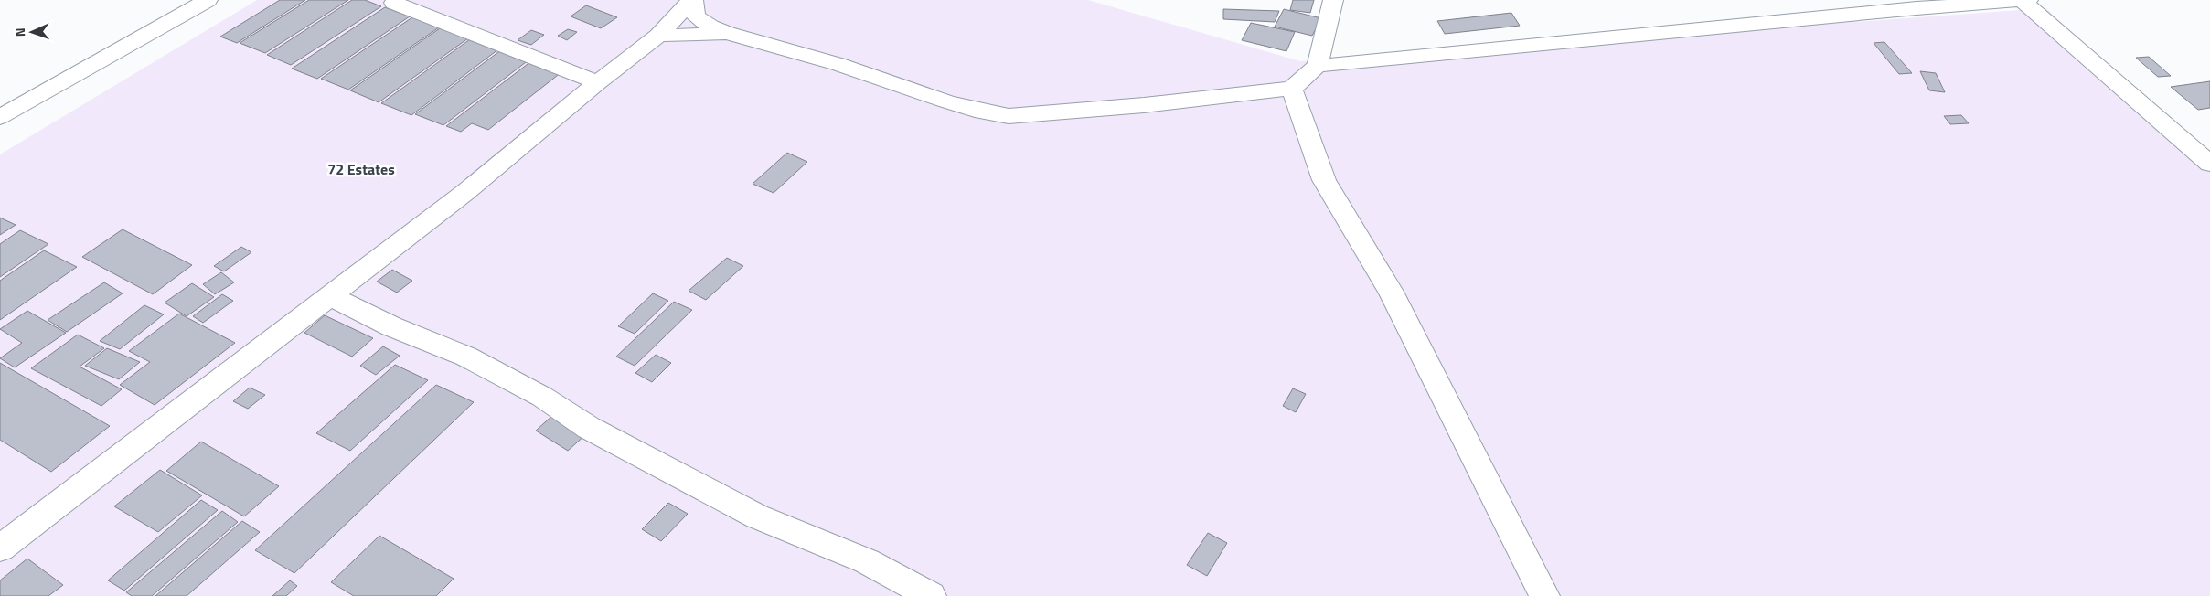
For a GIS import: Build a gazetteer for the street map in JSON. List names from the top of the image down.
{
  "districts": ["72 Estates"],
  "north": "left"
}
